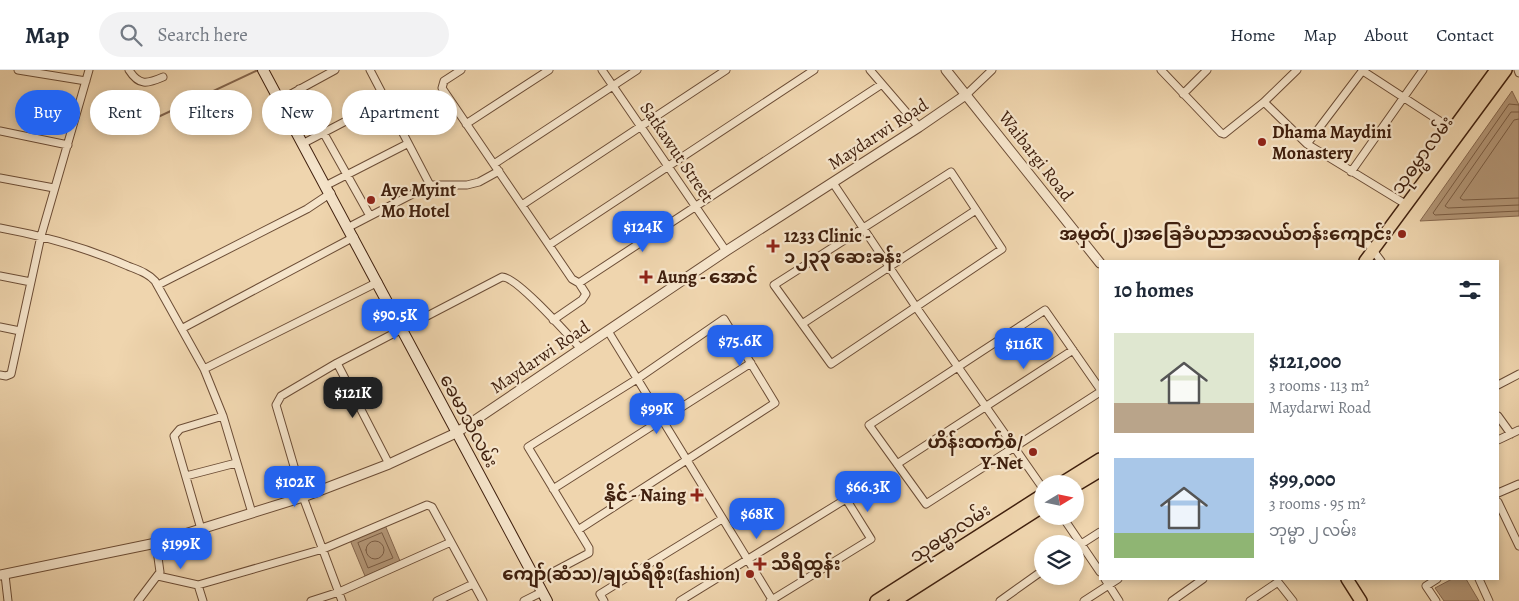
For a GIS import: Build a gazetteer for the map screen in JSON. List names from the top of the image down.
{
  "streets": {
    "main road": ["သုဓမ္မာလမ်း", "ခေမာသီလမ်း"],
    "street": ["Maydarwi Road", "Satkawut Street", "Waibargi Road"]
  },
  "crossings": [
    ["Maydarwi Road", "Satkawut Street"],
    ["Maydarwi Road", "Waibargi Road"],
    ["Maydarwi Road", "ခေမာသီလမ်း"]
  ],
  "places": {
    "other": [
      "Dhama Maydini Monastery",
      "Aye Myint Mo Hotel",
      "အမှတ်(၂)အခြေခံပညာအလယ်တန်းကျောင်း",
      "ဟိန်းထက်စံ/ Y-Net",
      "ကျော်(ဆံသ)/ချယ်ရီစိုး(fashion)"
    ],
    "health": [
      "1233 Clinic - ၁၂၃၃ ဆေးခန်း",
      "Aung - အောင်",
      "နိုင် - Naing",
      "သီရိထွန်း"
    ]
  },
  "north": "right",
  "page": {
    "header": "Map",
    "search": "Search here",
    "nav": [
      "Home",
      "Map",
      "About",
      "Contact"
    ],
    "chip": [
      "Buy",
      "Rent",
      "Filters",
      "New",
      "Apartment"
    ],
    "price": [
      "$124K",
      "$90.5K",
      "$75.6K",
      "$116K",
      "$121K",
      "$99K",
      "$102K",
      "$66.3K",
      "$68K",
      "$199K"
    ],
    "heading": "10 homes",
    "list": [
      {
        "name": "$121,000",
        "note": "3 rooms · 113 m² · Maydarwi Road"
      },
      {
        "name": "$99,000",
        "note": "3 rooms · 95 m² · ဘုမ္မာ ၂ လမ်း"
      }
    ]
  }
}
